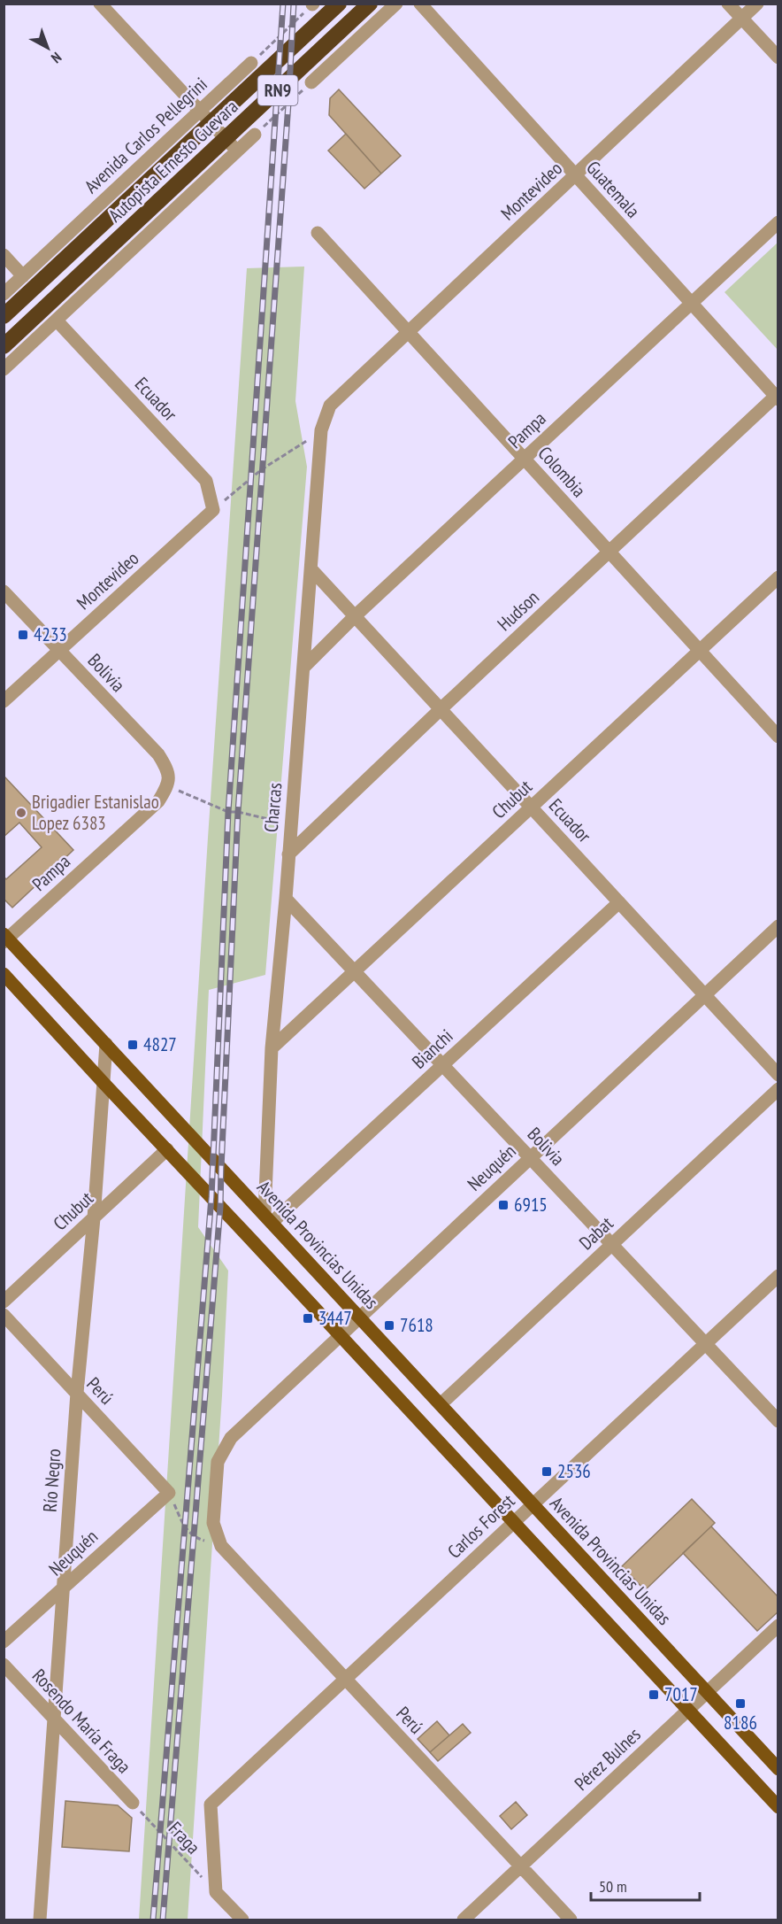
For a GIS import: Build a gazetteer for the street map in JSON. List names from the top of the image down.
{
  "streets": {
    "highway": ["RN9", "Autopista Ernesto Guevara"],
    "main road": ["Avenida Provincias Unidas"],
    "street": [
      "Avenida Carlos Pellegrini",
      "Guatemala",
      "Montevideo",
      "Ecuador",
      "Pampa",
      "Colombia",
      "Hudson",
      "Bolivia",
      "Chubut",
      "Charcas",
      "Bianchi",
      "Neuquén",
      "Dabat",
      "Perú",
      "Río Negro",
      "Carlos Forest",
      "Rosendo María Fraga",
      "Pérez Bulnes"
    ],
    "path": ["Fraga"]
  },
  "crossings": [
    ["Guatemala", "Montevideo"],
    ["Guatemala", "Pampa"],
    ["Guatemala", "Hudson"],
    ["Montevideo", "Ecuador"],
    ["Montevideo", "Colombia"],
    ["Montevideo", "Bolivia"],
    ["Montevideo", "Charcas"],
    ["Ecuador", "Pampa"],
    ["Ecuador", "Hudson"],
    ["Ecuador", "Chubut"],
    ["Ecuador", "Charcas"],
    ["Ecuador", "Bianchi"],
    ["Ecuador", "Neuquén"],
    ["Pampa", "Colombia"],
    ["Pampa", "Bolivia"],
    ["Pampa", "Charcas"],
    ["Pampa", "Avenida Provincias Unidas"],
    ["Colombia", "Hudson"],
    ["Colombia", "Chubut"],
    ["Hudson", "Charcas"],
    ["Bolivia", "Chubut"],
    ["Bolivia", "Charcas"],
    ["Bolivia", "Bianchi"],
    ["Bolivia", "Neuquén"],
    ["Bolivia", "Dabat"],
    ["Bolivia", "Carlos Forest"],
    ["Chubut", "Charcas"],
    ["Chubut", "Río Negro"],
    ["Charcas", "Bianchi"],
    ["Charcas", "Avenida Provincias Unidas"],
    ["Bianchi", "Avenida Provincias Unidas"],
    ["Neuquén", "Avenida Provincias Unidas"],
    ["Neuquén", "Perú"],
    ["Neuquén", "Río Negro"],
    ["Dabat", "Avenida Provincias Unidas"],
    ["Avenida Provincias Unidas", "Río Negro"],
    ["Avenida Provincias Unidas", "Carlos Forest"],
    ["Avenida Provincias Unidas", "Pérez Bulnes"],
    ["Perú", "Río Negro"],
    ["Perú", "Carlos Forest"],
    ["Perú", "Pérez Bulnes"],
    ["Río Negro", "Rosendo María Fraga"],
    ["Carlos Forest", "Fraga"],
    ["Rosendo María Fraga", "Fraga"]
  ],
  "places": {
    "transit": [
      "4233",
      "4827",
      "6915",
      "3447",
      "7618",
      "2536",
      "7017",
      "8186"
    ],
    "other": ["Brigadier Estanislao Lopez 6383"]
  },
  "scale_bar": "50 m",
  "north": "bottom right"
}
